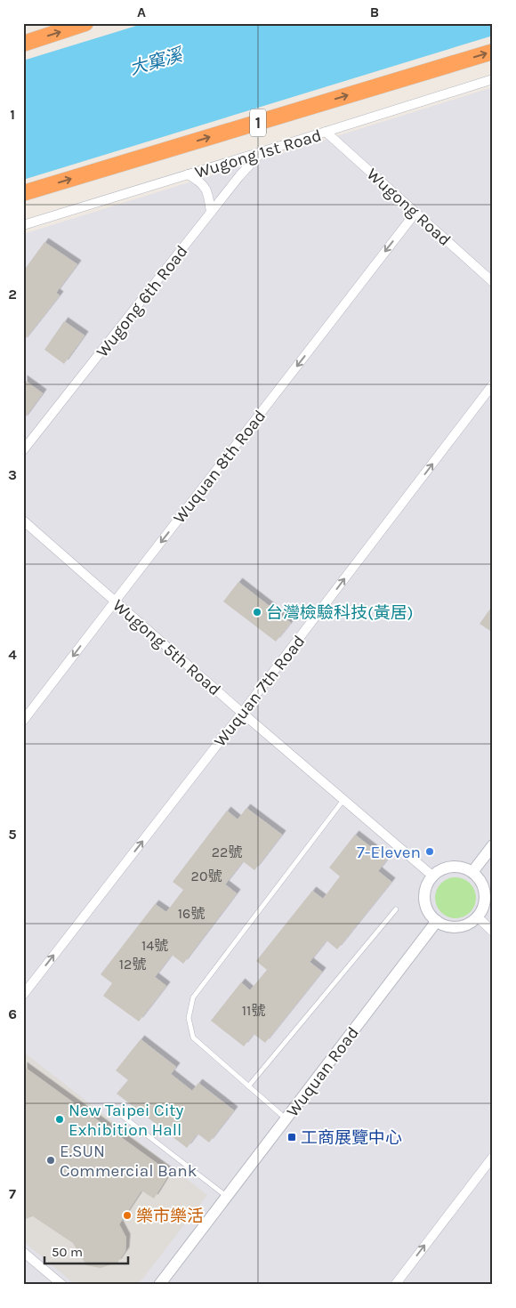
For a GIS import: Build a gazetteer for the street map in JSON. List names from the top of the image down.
{
  "streets": {
    "highway": ["1"],
    "street": [
      "Wugong 1st Road",
      "Wugong Road",
      "Wugong 6th Road",
      "Wuquan 8th Road",
      "Wugong 5th Road",
      "Wuquan 7th Road",
      "Wuquan Road"
    ]
  },
  "crossings": [
    ["Wugong 1st Road", "Wugong Road"],
    ["Wugong 1st Road", "Wugong 6th Road"],
    ["Wugong Road", "Wuquan 8th Road"],
    ["Wuquan 8th Road", "Wugong 5th Road"],
    ["Wugong 5th Road", "Wuquan 7th Road"],
    ["Wugong 5th Road", "Wuquan Road"]
  ],
  "one_way": ["Wuquan 8th Road", "Wuquan 7th Road"],
  "water": ["大窠溪"],
  "places": {
    "other": [
      "台灣檢驗科技(黃居)",
      "7-Eleven",
      "New Taipei City Exhibition Hall",
      "E.SUN Commercial Bank",
      "樂市樂活"
    ],
    "transit": ["工商展覽中心"]
  },
  "house_numbers": [
    "22號",
    "20號",
    "16號",
    "14號",
    "12號",
    "11號"
  ],
  "scale_bar": "50 m",
  "grid": {
    "columns": ["A", "B"],
    "rows": [
      "1",
      "2",
      "3",
      "4",
      "5",
      "6",
      "7"
    ]
  }
}
